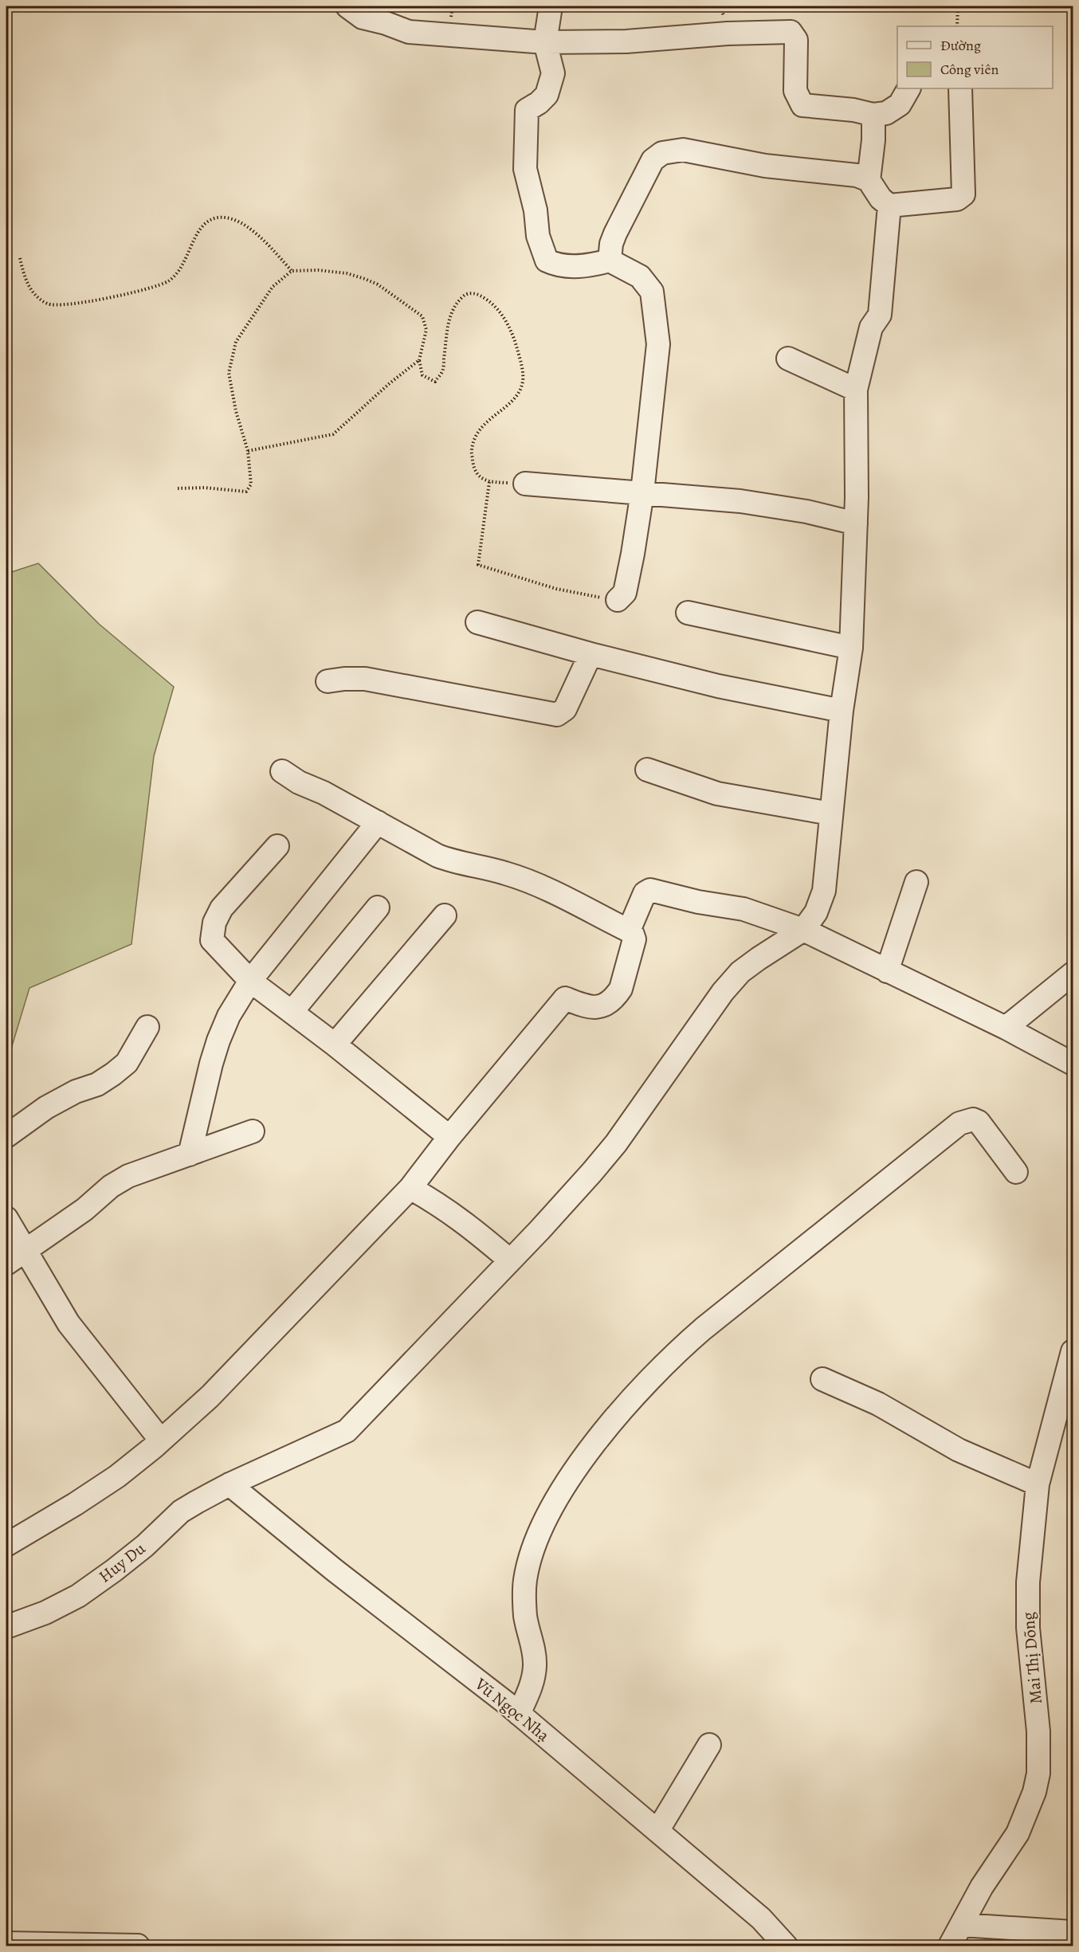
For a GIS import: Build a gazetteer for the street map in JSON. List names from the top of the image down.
{
  "streets": {
    "street": ["Huy Du", "Mai Thị Dõng", "Vũ Ngọc Nhạ"]
  },
  "crossings": [
    ["Huy Du", "Vũ Ngọc Nhạ"]
  ],
  "legend": ["Đường", "Công viên"]
}
